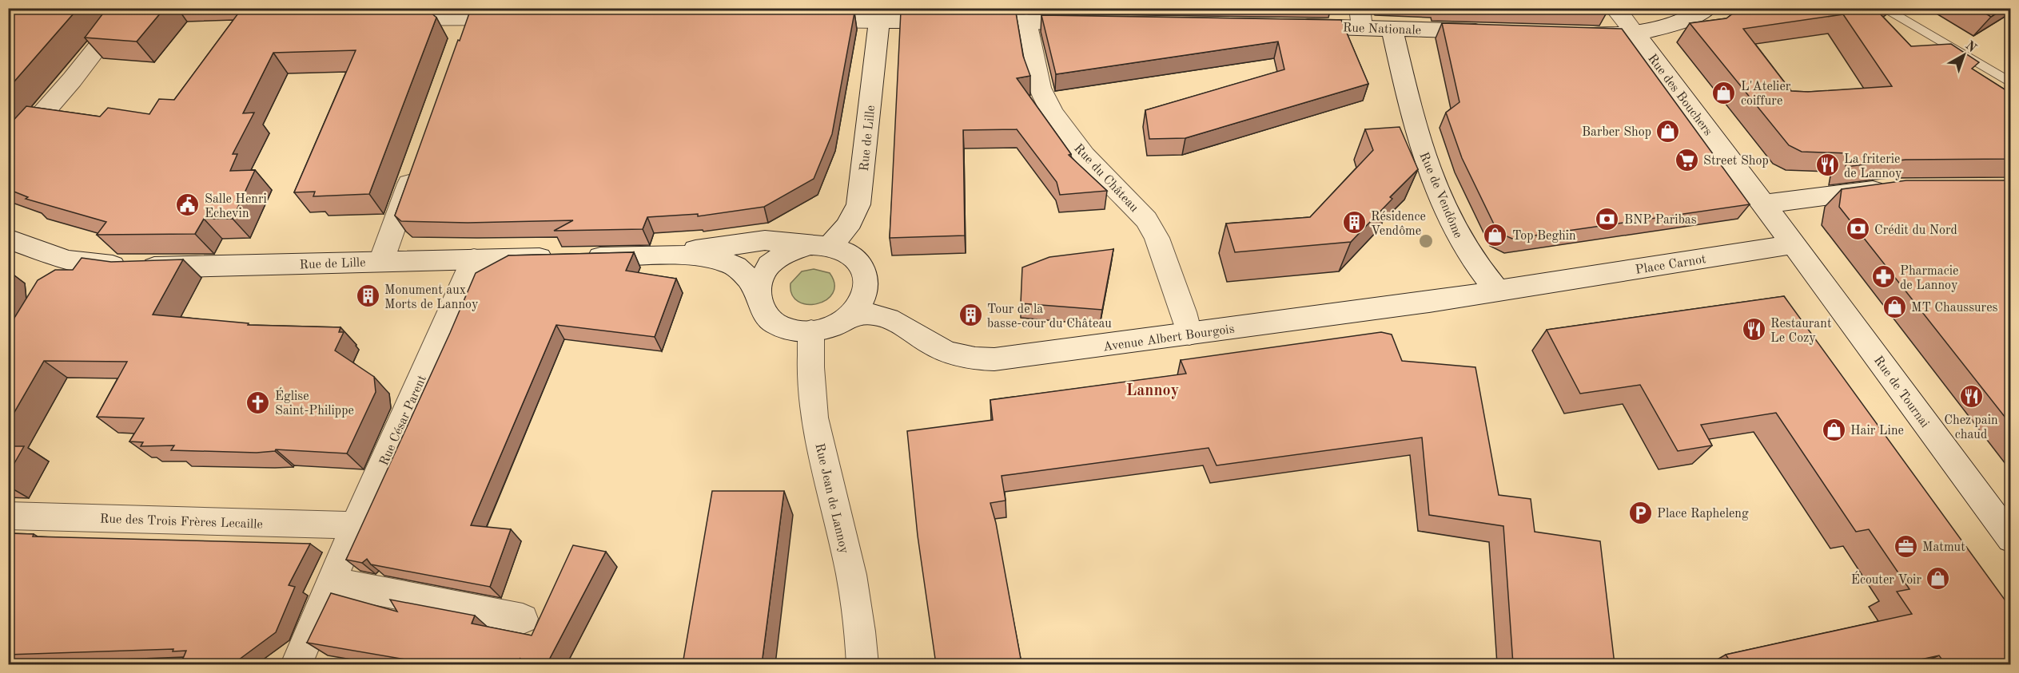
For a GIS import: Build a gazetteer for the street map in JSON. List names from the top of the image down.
{
  "streets": {
    "main road": [
      "Rue Nationale",
      "Rue des Bouchers",
      "Rue de Lille",
      "Rue du Château",
      "Rue de Vendôme",
      "Place Carnot",
      "Avenue Albert Bourgois",
      "Rue de Tournai",
      "Rue César Parent",
      "Rue Jean de Lannoy",
      "Rue des Trois Frères Lecaille"
    ]
  },
  "crossings": [
    ["Rue Nationale", "Rue de Vendôme"],
    ["Rue de Lille", "Avenue Albert Bourgois"],
    ["Rue de Lille", "Rue César Parent"],
    ["Rue de Lille", "Rue Jean de Lannoy"],
    ["Rue du Château", "Avenue Albert Bourgois"],
    ["Rue de Vendôme", "Place Carnot"],
    ["Rue de Vendôme", "Avenue Albert Bourgois"],
    ["Place Carnot", "Avenue Albert Bourgois"],
    ["Place Carnot", "Rue de Tournai"],
    ["Avenue Albert Bourgois", "Rue Jean de Lannoy"],
    ["Rue César Parent", "Rue des Trois Frères Lecaille"]
  ],
  "districts": ["Lannoy"],
  "places": {
    "shop": [
      "L'Atelier coiffure",
      "Barber Shop",
      "Top Beghin",
      "MT Chaussures",
      "Hair Line",
      "Écouter Voir"
    ],
    "supermarket": ["Street Shop"],
    "restaurant": ["La friterie de Lannoy", "Restaurant Le Cozy", "Chez pain chaud"],
    "public building": ["Salle Henri Echevin"],
    "bank": ["BNP Paribas", "Crédit du Nord"],
    "building": ["Résidence Vendôme", "Monument aux Morts de Lannoy", "Tour de la basse-cour du Château"],
    "pharmacy": ["Pharmacie de Lannoy"],
    "church": ["Église Saint-Philippe"],
    "parking": ["Place Rapheleng"],
    "office": ["Matmut"]
  },
  "north": "top right"
}
